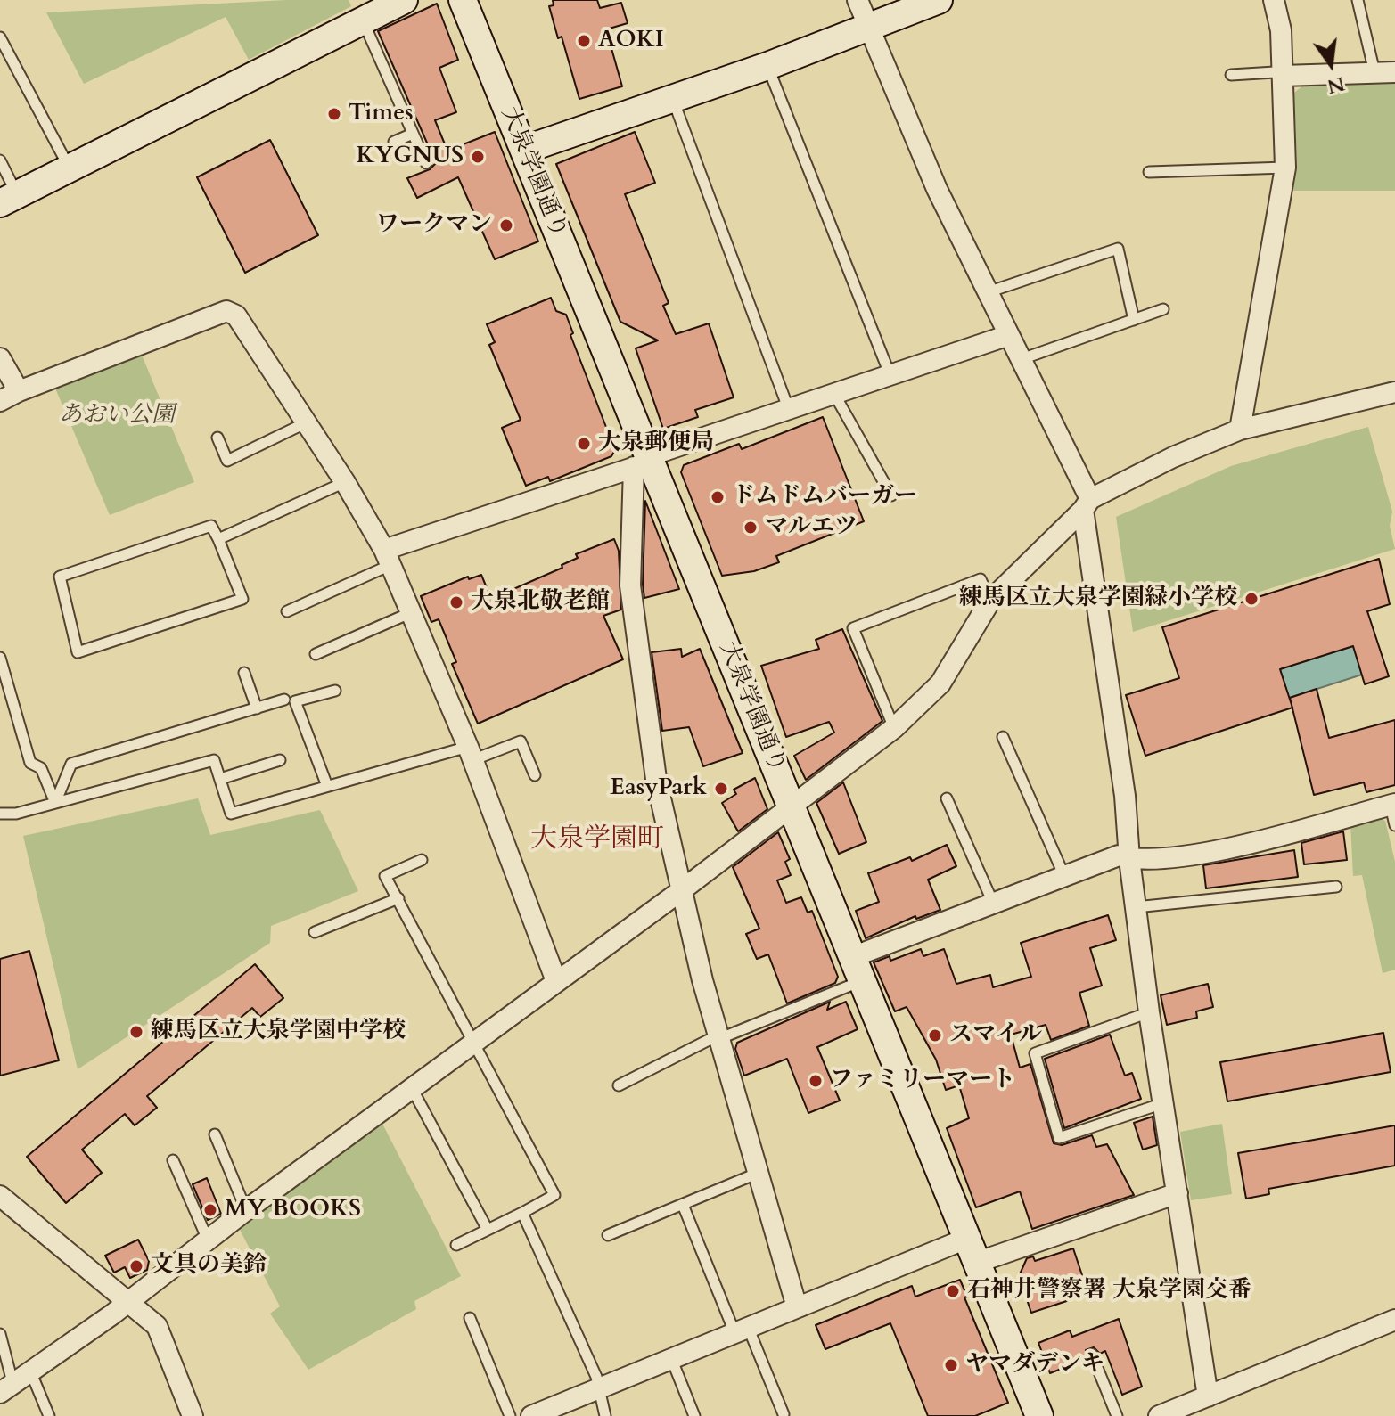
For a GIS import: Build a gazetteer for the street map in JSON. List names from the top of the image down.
{
  "streets": {
    "street": ["大泉学園通り"]
  },
  "districts": ["大泉学園町"],
  "parks": ["あおい公園"],
  "places": [
    "AOKI",
    "Times",
    "KYGNUS",
    "ワークマン",
    "大泉郵便局",
    "ドムドムバーガー",
    "マルエツ",
    "練馬区立大泉学園緑小学校",
    "大泉北敬老館",
    "EasyPark",
    "練馬区立大泉学園中学校",
    "スマイル",
    "ファミリーマート",
    "MY BOOKS",
    "文具の美鈴",
    "石神井警察署 大泉学園交番",
    "ヤマダデンキ"
  ],
  "north": "bottom"
}
